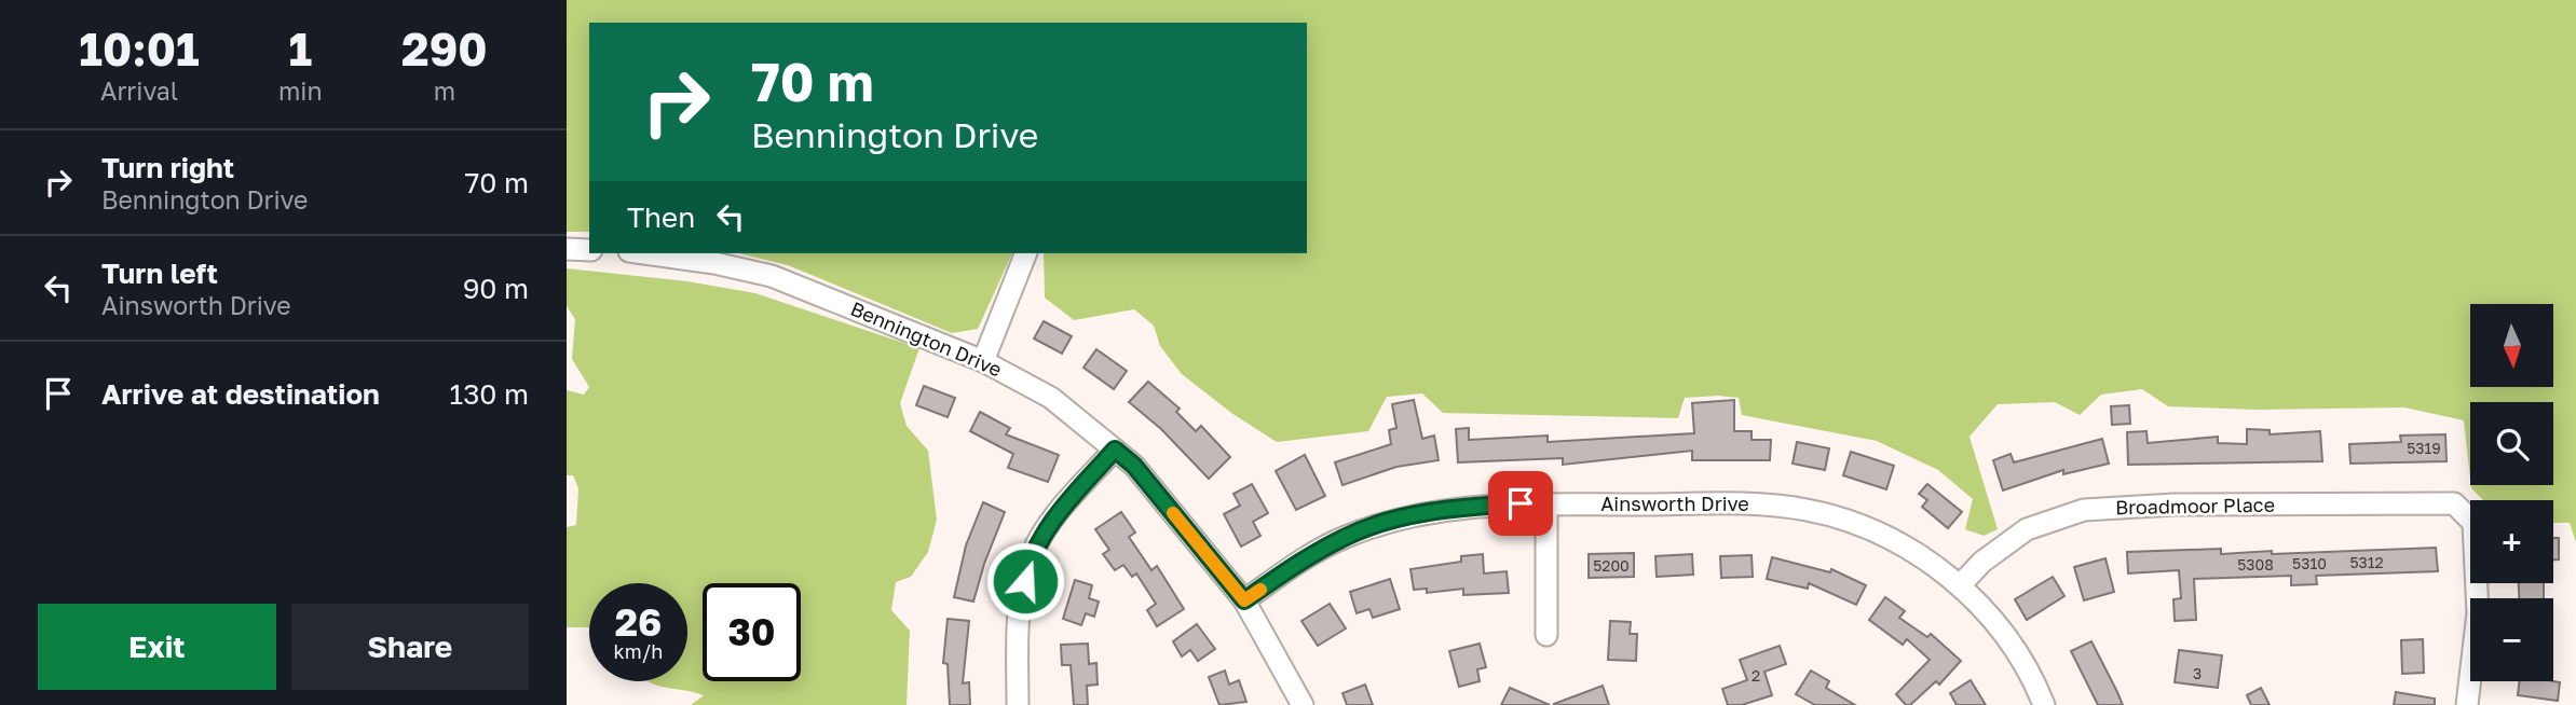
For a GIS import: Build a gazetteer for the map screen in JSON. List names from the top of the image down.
{
  "streets": {
    "street": ["Bennington Drive", "Ainsworth Drive", "Broadmoor Place"]
  },
  "crossings": [
    ["Bennington Drive", "Ainsworth Drive"],
    ["Ainsworth Drive", "Broadmoor Place"]
  ],
  "house_numbers": [
    "5319",
    "5312",
    "5310",
    "5308",
    "5200",
    "3",
    "2"
  ],
  "north": "bottom",
  "page": {
    "eta": [
      "10:01",
      "Arrival",
      "1",
      "min",
      "290",
      "m"
    ],
    "turn": ["70 m", "Bennington Drive"],
    "list": [
      {
        "name": "Turn right",
        "note": "Bennington Drive",
        "value": "70 m"
      },
      {
        "name": "Turn left",
        "note": "Ainsworth Drive",
        "value": "90 m"
      },
      {
        "name": "Arrive at destination",
        "value": "130 m"
      }
    ],
    "then": "Then",
    "map_buttons": ["+", "−"],
    "speed": "26 km/h",
    "limit": "30",
    "buttons": ["Exit", "Share"]
  }
}
